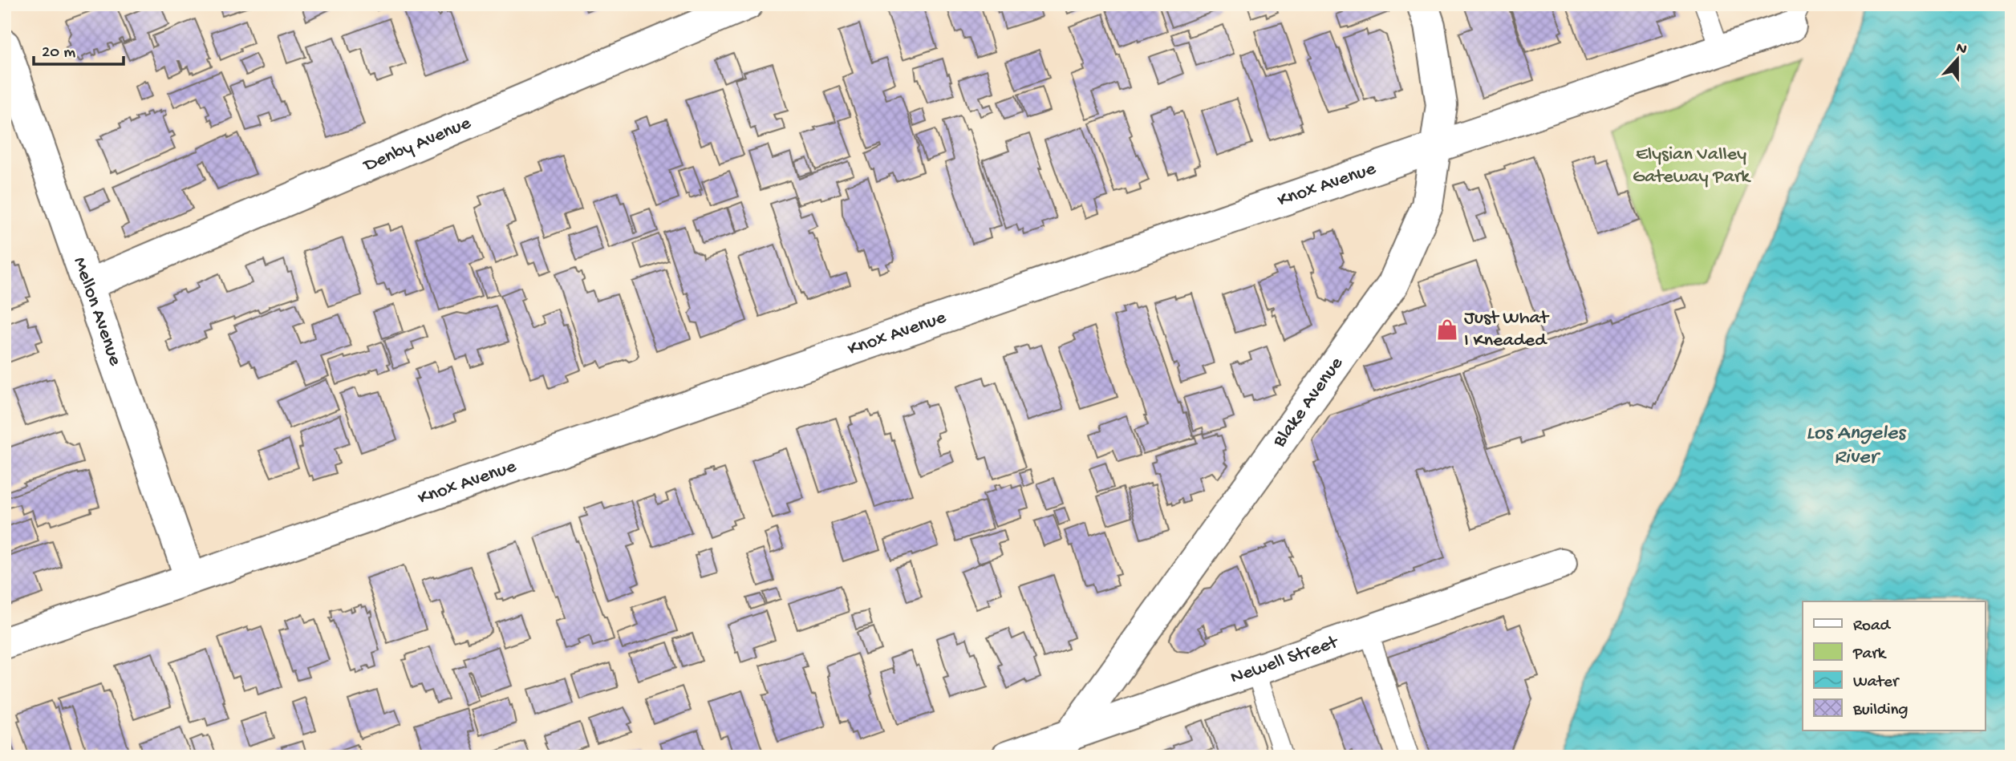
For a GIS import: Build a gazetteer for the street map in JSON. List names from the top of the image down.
{
  "streets": {
    "street": [
      "Denby Avenue",
      "Knox Avenue",
      "Mellon Avenue",
      "Blake Avenue",
      "Newell Street"
    ]
  },
  "crossings": [
    ["Denby Avenue", "Mellon Avenue"],
    ["Knox Avenue", "Mellon Avenue"],
    ["Knox Avenue", "Blake Avenue"],
    ["Blake Avenue", "Newell Street"]
  ],
  "water": ["Los Angeles River"],
  "parks": ["Elysian Valley Gateway Park"],
  "places": {
    "shop": ["Just What I Kneaded"]
  },
  "legend": [
    "Road",
    "Park",
    "Water",
    "Building"
  ],
  "scale_bar": "20 m",
  "north": "top"
}
